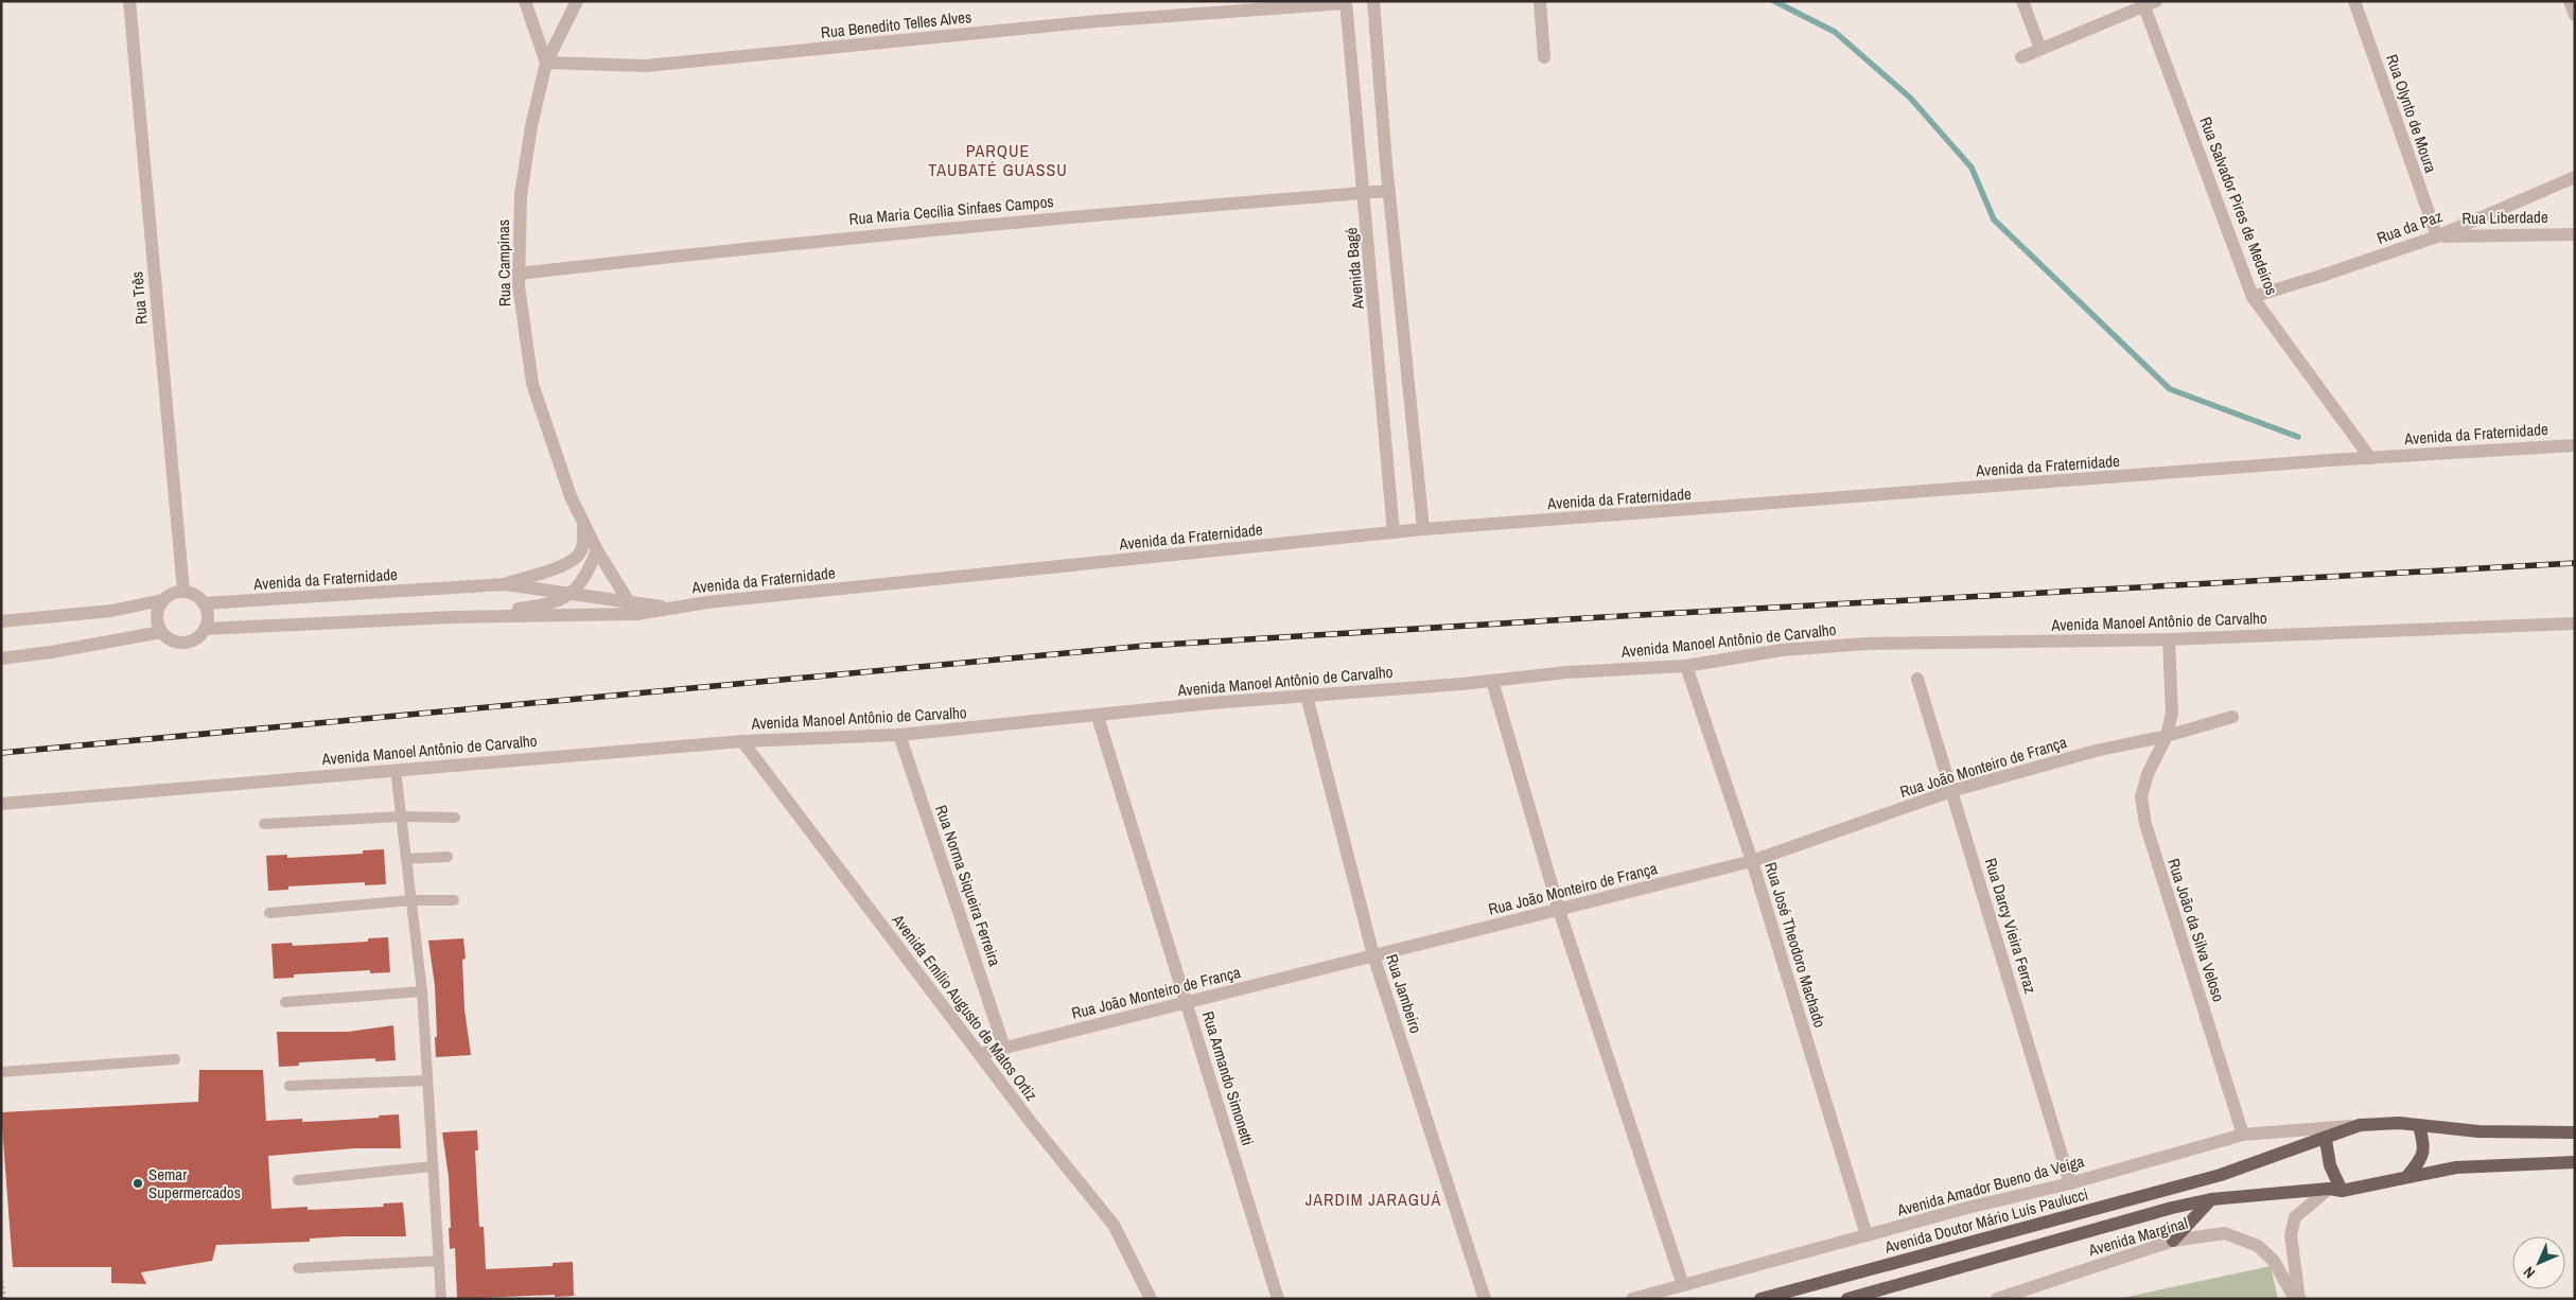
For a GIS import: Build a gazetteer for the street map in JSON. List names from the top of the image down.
{
  "streets": {
    "main road": ["Avenida Doutor Mário Luís Paulucci"],
    "street": [
      "Rua Benedito Telles Alves",
      "Rua Olynto de Moura",
      "Rua Salvador Pires de Medeiros",
      "Rua Maria Cecília Sinfaes Campos",
      "Rua Liberdade",
      "Rua da Paz",
      "Rua Campinas",
      "Avenida Bagé",
      "Rua Três",
      "Avenida da Fraternidade",
      "Avenida Manoel Antônio de Carvalho",
      "Rua João Monteiro de França",
      "Rua Norma Siqueira Ferreira",
      "Rua Darcy Vieira Ferraz",
      "Rua João da Silva Veloso",
      "Rua José Theodoro Machado",
      "Rua Jambeiro",
      "Avenida Emílio Augusto de Matos Ortiz",
      "Rua Armando Simonetti",
      "Avenida Amador Bueno da Veiga",
      "Avenida Marginal"
    ]
  },
  "crossings": [
    ["Rua Benedito Telles Alves", "Rua Campinas"],
    ["Rua Benedito Telles Alves", "Avenida Bagé"],
    ["Rua Olynto de Moura", "Rua Liberdade"],
    ["Rua Olynto de Moura", "Rua da Paz"],
    ["Rua Salvador Pires de Medeiros", "Rua da Paz"],
    ["Rua Salvador Pires de Medeiros", "Avenida da Fraternidade"],
    ["Rua Maria Cecília Sinfaes Campos", "Rua Campinas"],
    ["Rua Maria Cecília Sinfaes Campos", "Avenida Bagé"],
    ["Rua Liberdade", "Rua da Paz"],
    ["Rua Campinas", "Avenida da Fraternidade"],
    ["Avenida Bagé", "Avenida da Fraternidade"],
    ["Rua Três", "Avenida da Fraternidade"],
    ["Avenida Manoel Antônio de Carvalho", "Rua Norma Siqueira Ferreira"],
    ["Avenida Manoel Antônio de Carvalho", "Rua João da Silva Veloso"],
    ["Avenida Manoel Antônio de Carvalho", "Rua José Theodoro Machado"],
    ["Avenida Manoel Antônio de Carvalho", "Rua Jambeiro"],
    ["Avenida Manoel Antônio de Carvalho", "Avenida Emílio Augusto de Matos Ortiz"],
    ["Avenida Manoel Antônio de Carvalho", "Rua Armando Simonetti"],
    ["Rua João Monteiro de França", "Rua Norma Siqueira Ferreira"],
    ["Rua João Monteiro de França", "Rua Darcy Vieira Ferraz"],
    ["Rua João Monteiro de França", "Rua João da Silva Veloso"],
    ["Rua João Monteiro de França", "Rua José Theodoro Machado"],
    ["Rua João Monteiro de França", "Rua Jambeiro"],
    ["Rua João Monteiro de França", "Avenida Emílio Augusto de Matos Ortiz"],
    ["Rua João Monteiro de França", "Rua Armando Simonetti"],
    ["Rua Darcy Vieira Ferraz", "Avenida Amador Bueno da Veiga"],
    ["Rua João da Silva Veloso", "Avenida Amador Bueno da Veiga"],
    ["Rua José Theodoro Machado", "Avenida Amador Bueno da Veiga"],
    ["Avenida Amador Bueno da Veiga", "Avenida Doutor Mário Luís Paulucci"]
  ],
  "districts": ["PARQUE TAUBATÉ GUASSU", "JARDIM JARAGUÁ"],
  "places": ["Semar Supermercados"],
  "north": "bottom left"
}
